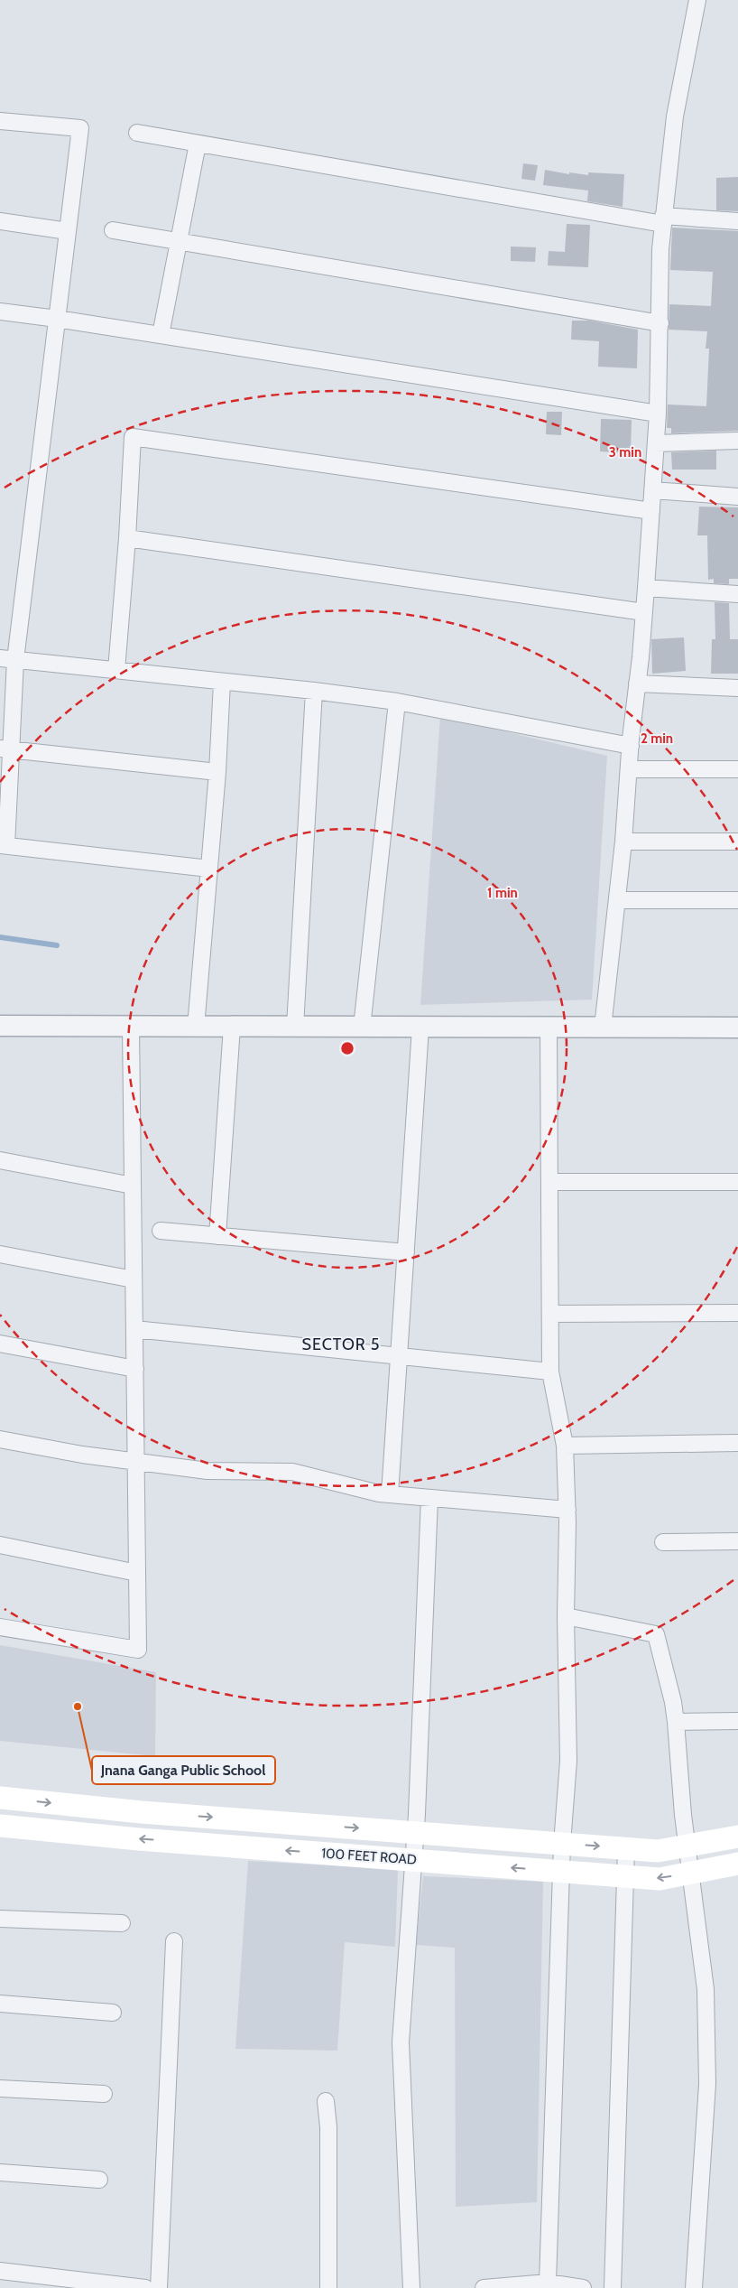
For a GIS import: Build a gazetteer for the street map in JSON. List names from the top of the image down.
{
  "streets": {
    "main road": ["100 FEET ROAD"]
  },
  "districts": ["SECTOR 5"],
  "places": ["Jnana Ganga Public School"],
  "rings": ["3 min", "2 min", "1 min"]
}
